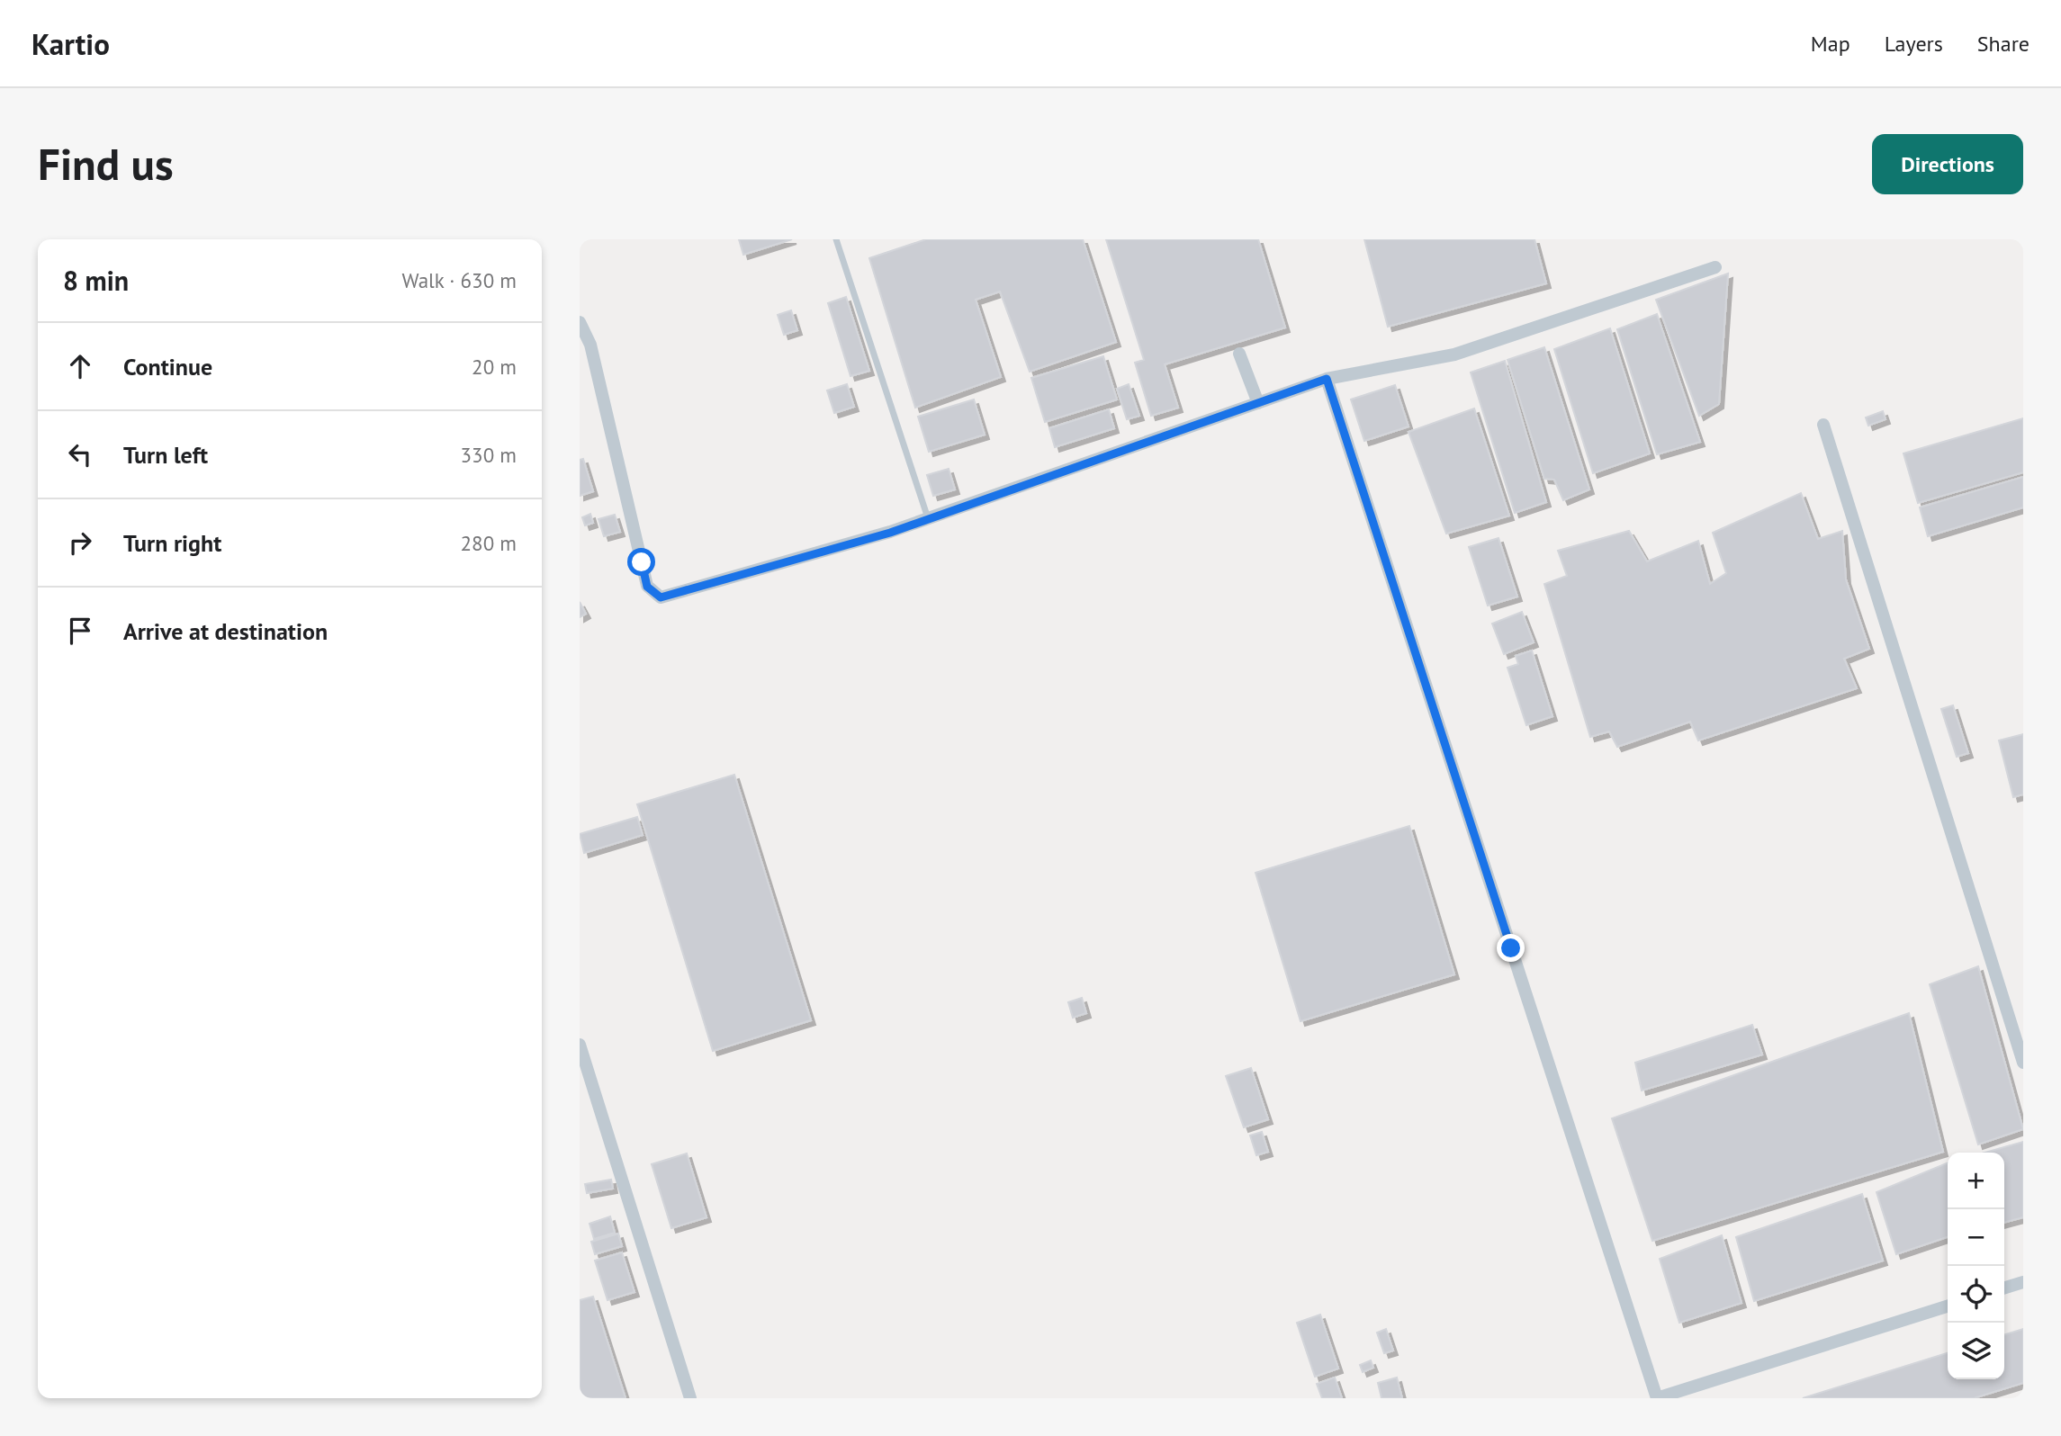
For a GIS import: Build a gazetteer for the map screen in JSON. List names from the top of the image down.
{
  "page": {
    "header": "Kartio",
    "nav": ["Map", "Layers", "Share"],
    "buttons": "Directions",
    "title": "Find us",
    "heading": ["8 min", "Walk · 630 m"],
    "list": [
      ["Continue", "20 m"],
      ["Turn left", "330 m"],
      ["Turn right", "280 m"],
      "Arrive at destination"
    ],
    "map_buttons": ["+", "−"]
  }
}
